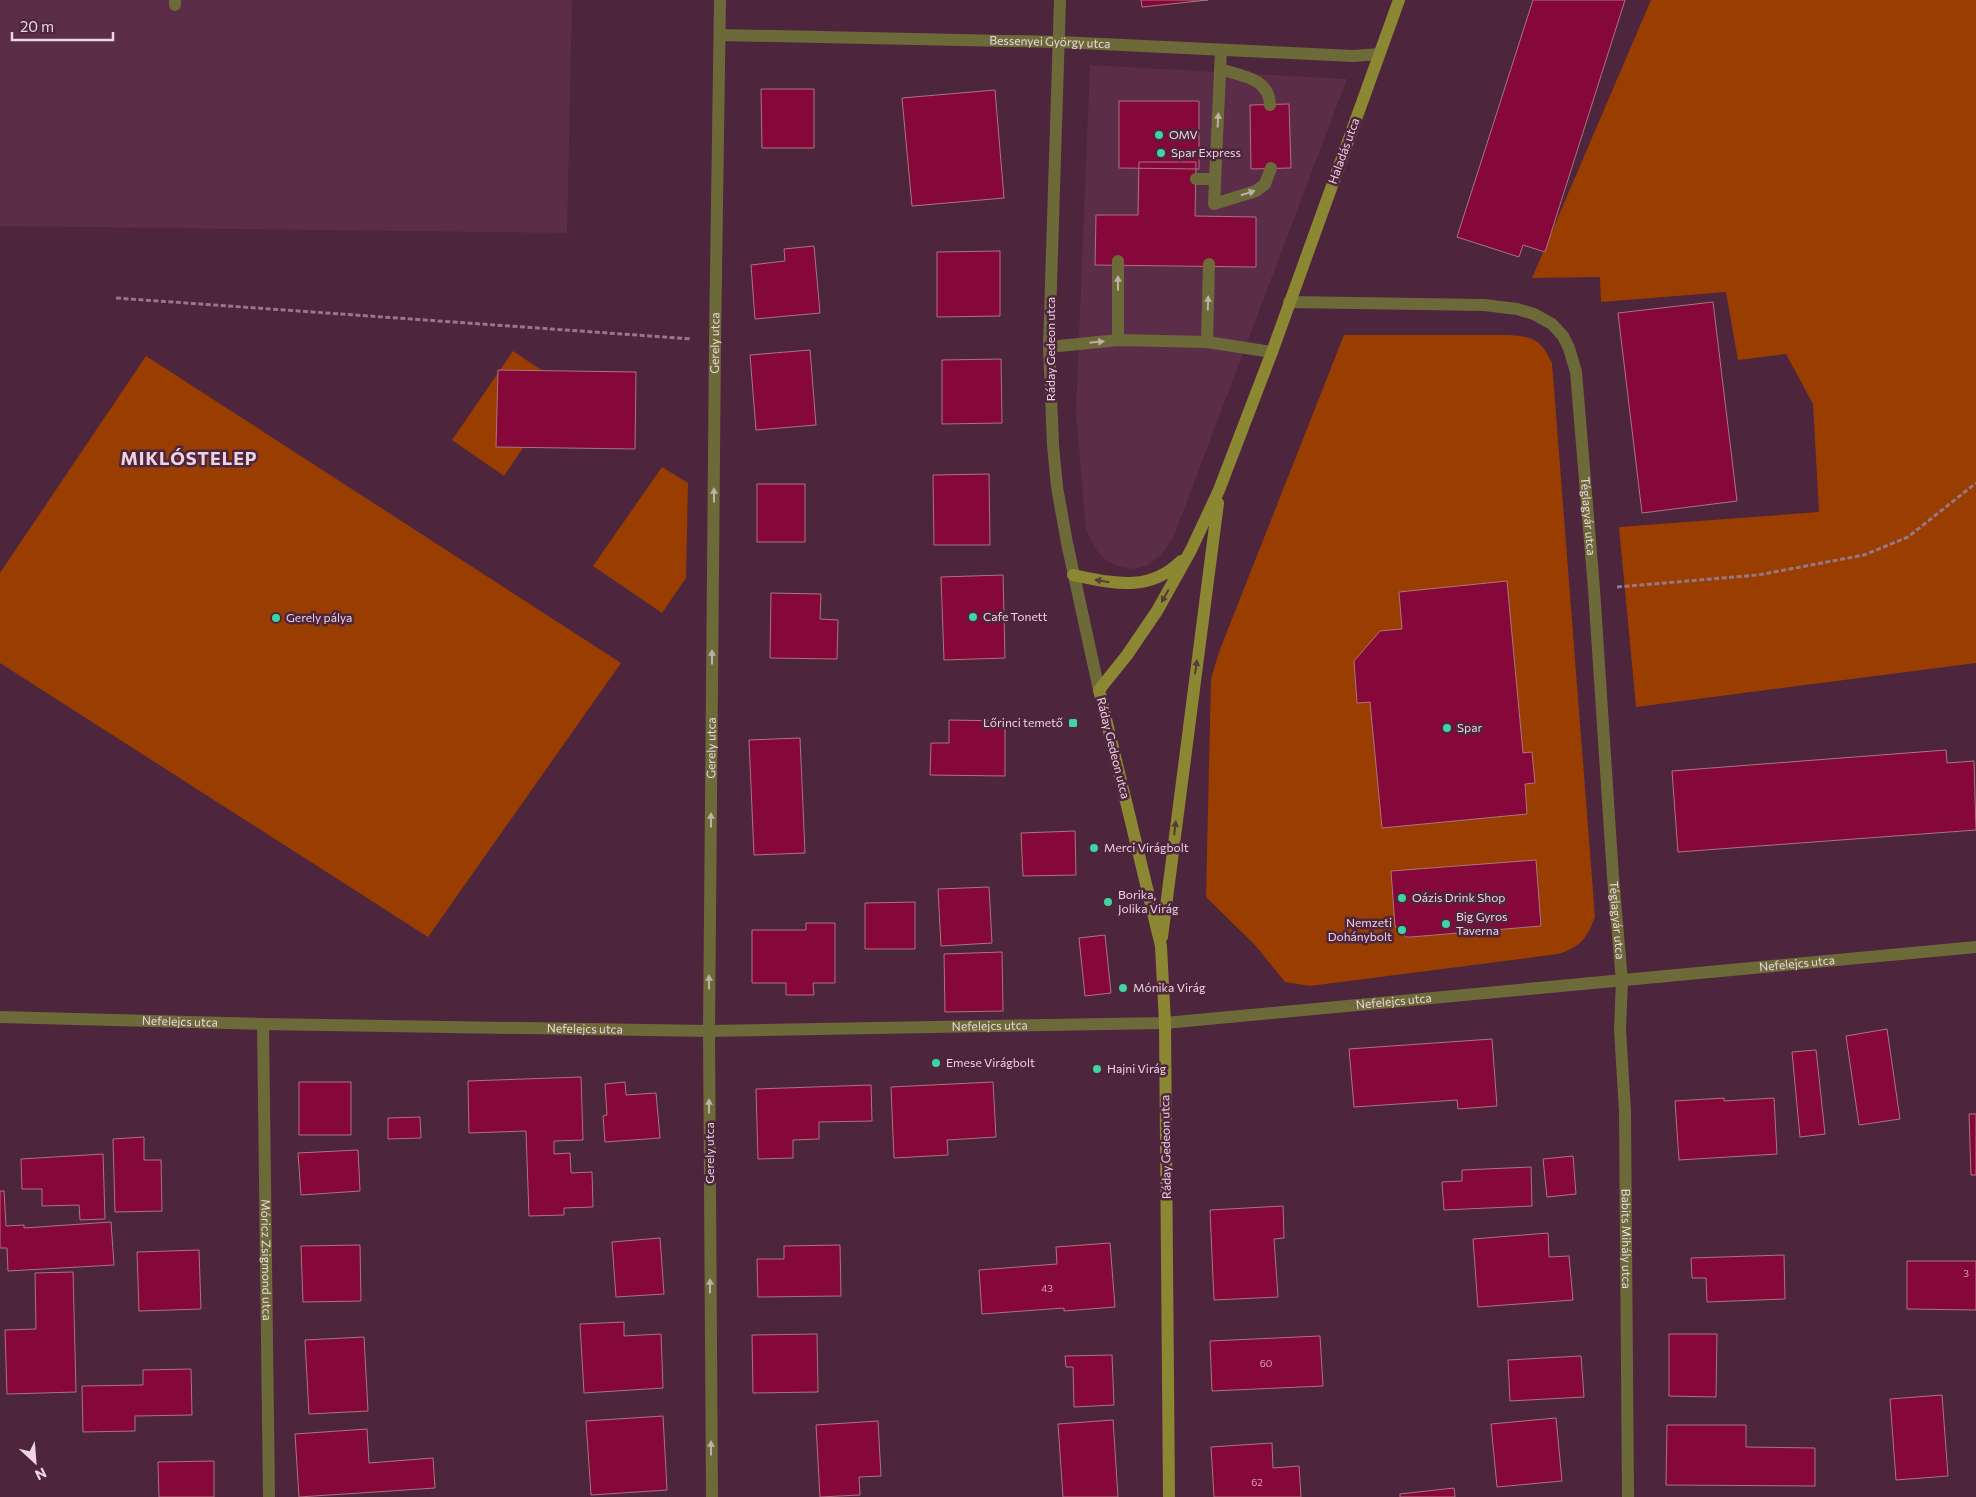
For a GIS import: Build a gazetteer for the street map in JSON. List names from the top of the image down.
{
  "streets": {
    "main road": ["Haladás utca", "Ráday Gedeon utca"],
    "street": [
      "Bessenyei György utca",
      "Gerely utca",
      "Téglagyár utca",
      "Nefelejcs utca",
      "Babits Mihály utca",
      "Móricz Zsigmond utca"
    ]
  },
  "crossings": [
    ["Bessenyei György utca", "Haladás utca"],
    ["Bessenyei György utca", "Gerely utca"],
    ["Bessenyei György utca", "Ráday Gedeon utca"],
    ["Haladás utca", "Téglagyár utca"],
    ["Gerely utca", "Nefelejcs utca"],
    ["Ráday Gedeon utca", "Nefelejcs utca"],
    ["Téglagyár utca", "Nefelejcs utca"],
    ["Téglagyár utca", "Babits Mihály utca"],
    ["Nefelejcs utca", "Babits Mihály utca"],
    ["Nefelejcs utca", "Móricz Zsigmond utca"]
  ],
  "one_way": ["Gerely utca"],
  "districts": ["MIKLÓSTELEP"],
  "places": {
    "other": [
      "OMV",
      "Spar Express",
      "Cafe Tonett",
      "Gerely pálya",
      "Spar",
      "Merci Virágbolt",
      "Oázis Drink Shop",
      "Borika, Jolika Virág",
      "Big Gyros Taverna",
      "Nemzeti Dohánybolt",
      "Mónika Virág",
      "Emese Virágbolt",
      "Hajni Virág"
    ],
    "transit": ["Lőrinci temető"]
  },
  "house_numbers": [
    "3",
    "43",
    "60",
    "62"
  ],
  "scale_bar": "20 m",
  "north": "bottom right"
}
